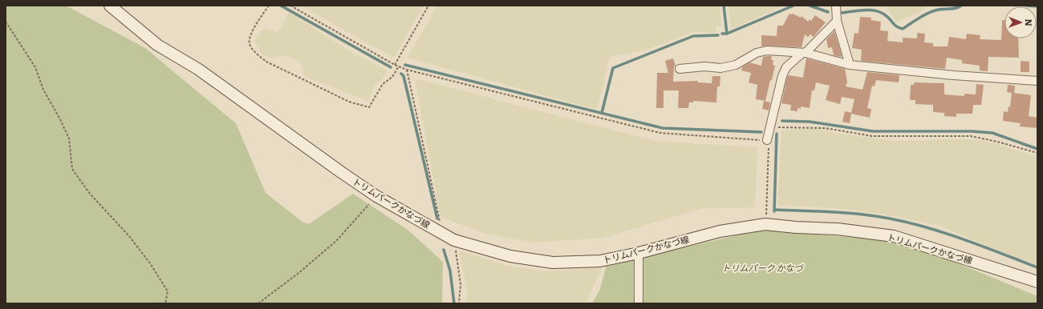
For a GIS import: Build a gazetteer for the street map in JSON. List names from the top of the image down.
{
  "streets": {
    "main road": ["トリムパークかなづ線"]
  },
  "parks": ["トリムパーク かなづ"],
  "north": "right"
}
